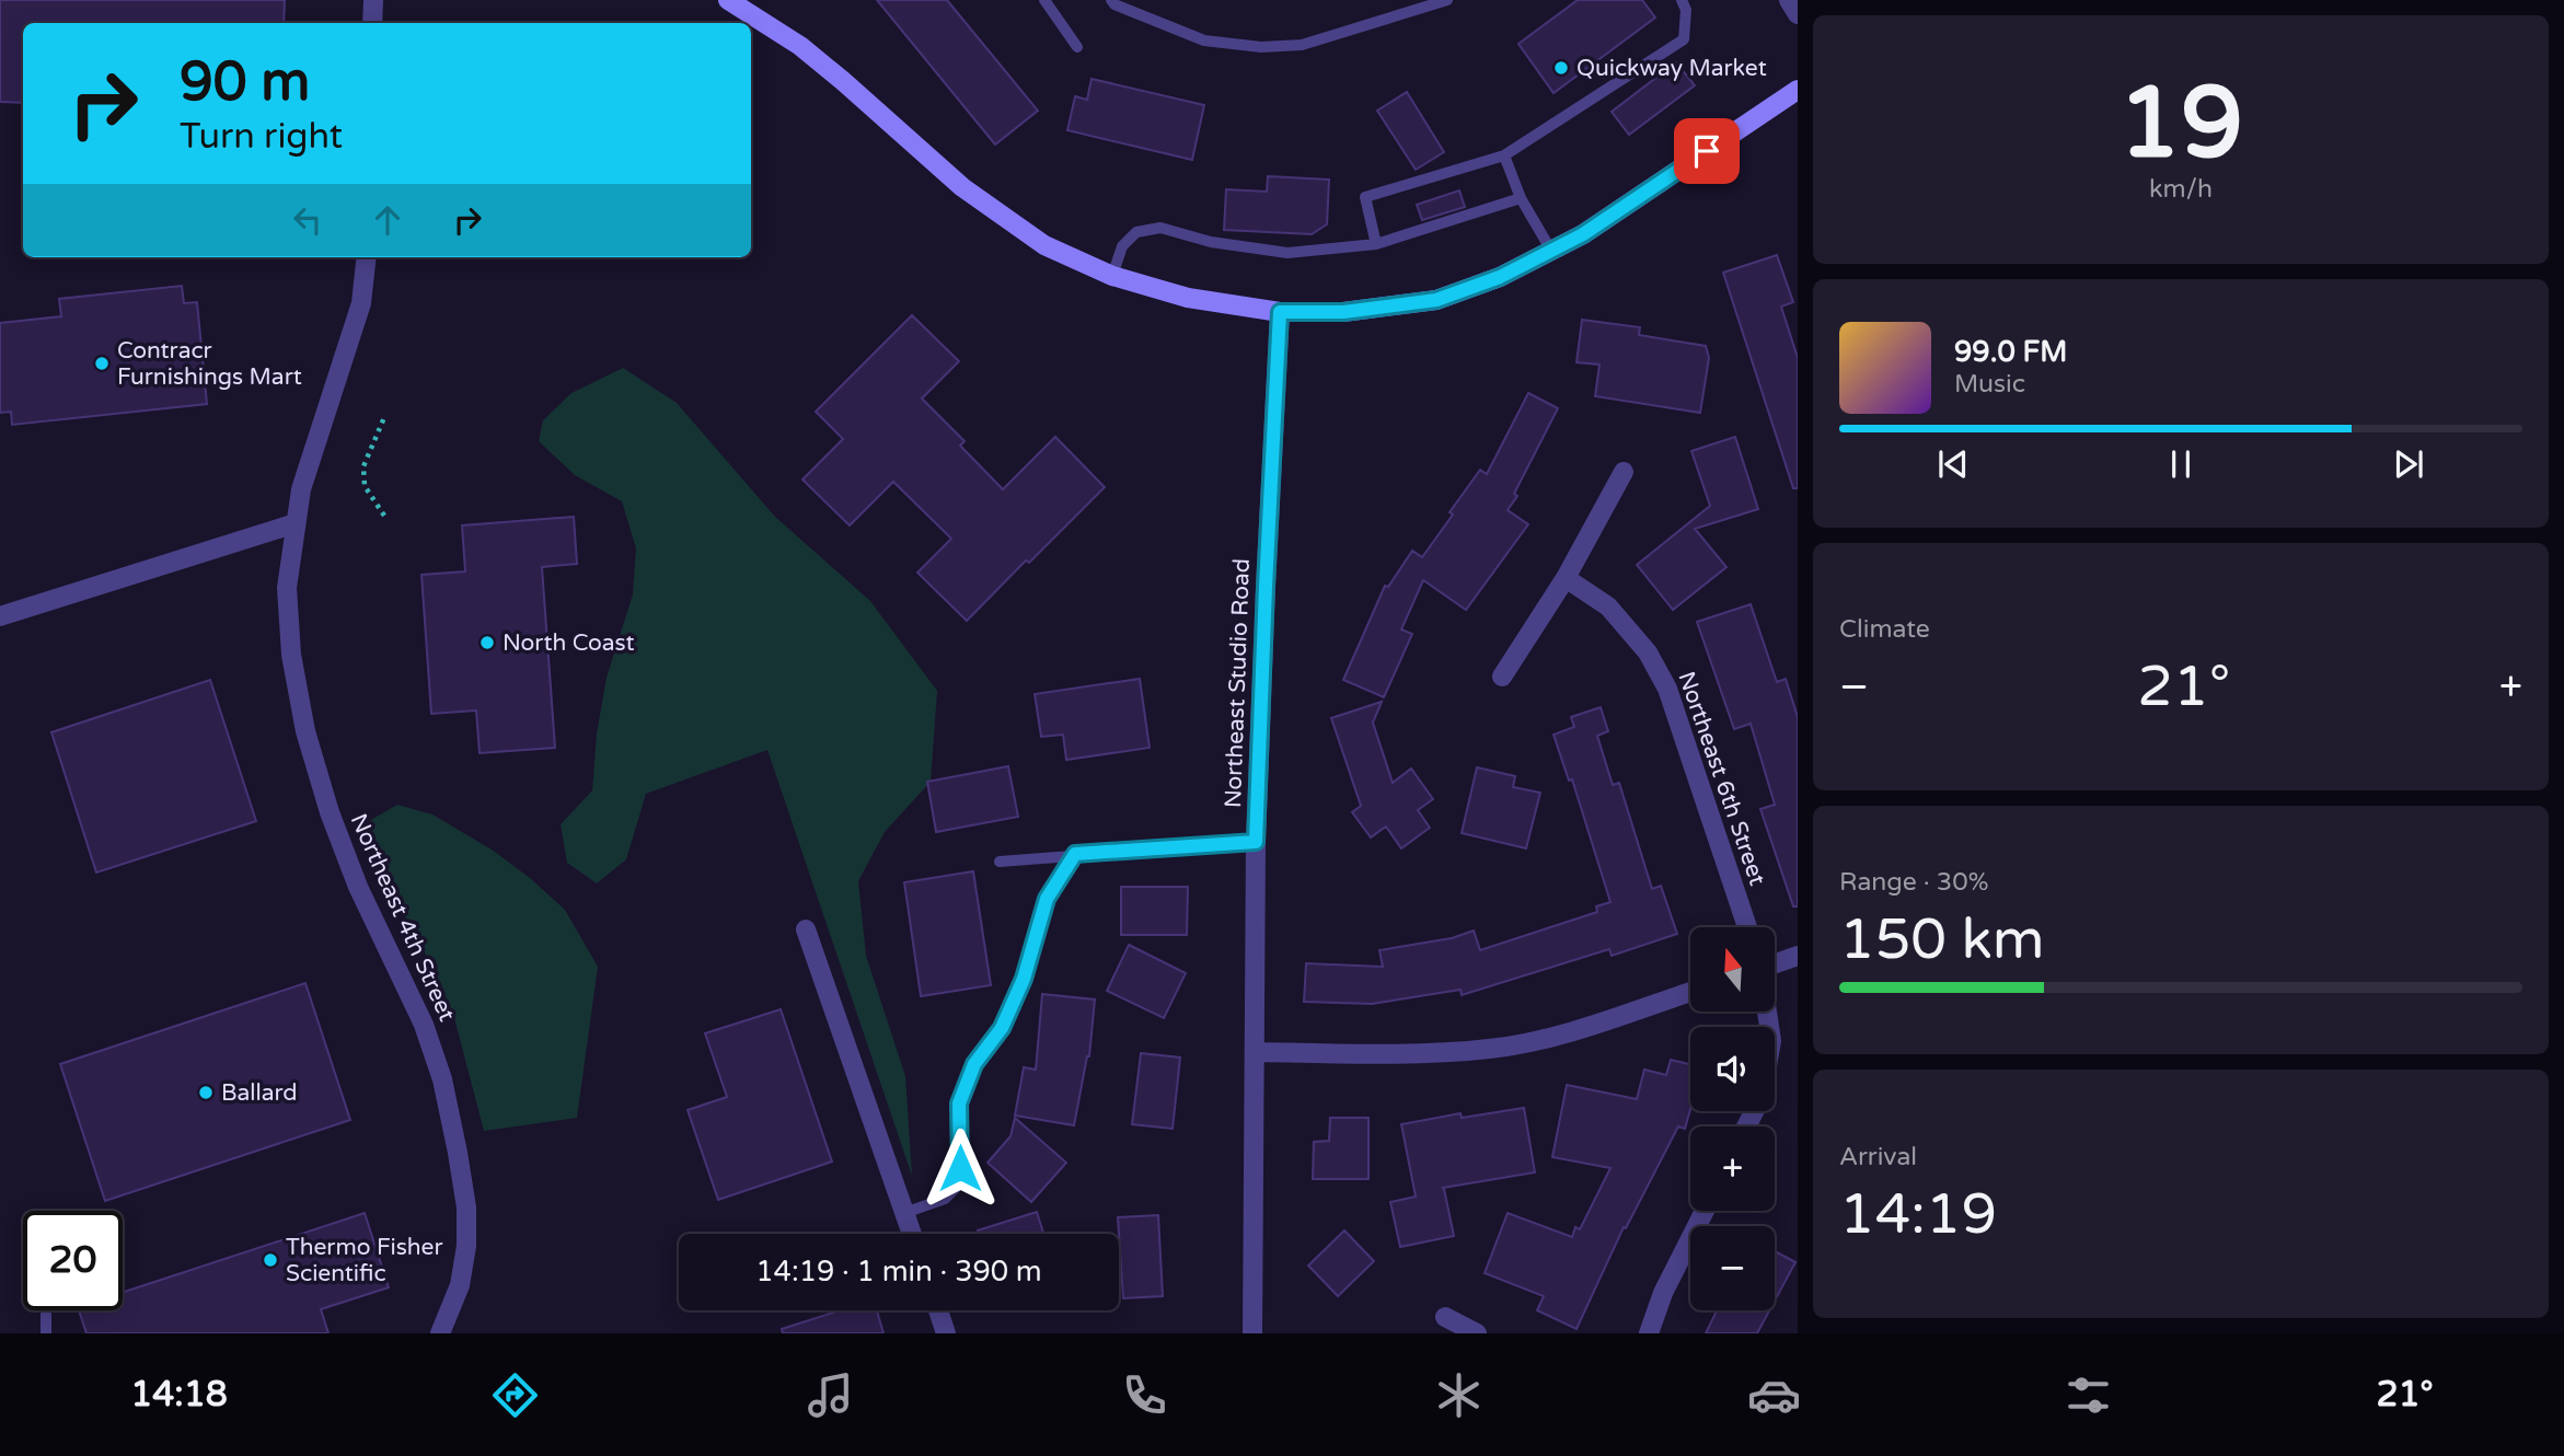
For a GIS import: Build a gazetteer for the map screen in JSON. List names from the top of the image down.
{
  "streets": {
    "street": ["Northeast Studio Road", "Northeast 6th Street", "Northeast 4th Street"]
  },
  "places": [
    "Quickway Market",
    "Contracr Furnishings Mart",
    "North Coast",
    "Ballard",
    "Thermo Fisher Scientific"
  ],
  "north": "top",
  "page": {
    "tile": [
      ["19", "km/h"],
      "Climate",
      ["Range · 30%", "150 km"],
      ["Arrival", "14:19"]
    ],
    "turn": ["90 m", "Turn right"],
    "song": ["99.0 FM", "Music"],
    "heat": ["−", "21°", "+"],
    "map_buttons": ["+", "−"],
    "limit": "20",
    "trip": "14:19 · 1 min · 390 m",
    "tabs": ["14:18", "21°"]
  }
}
